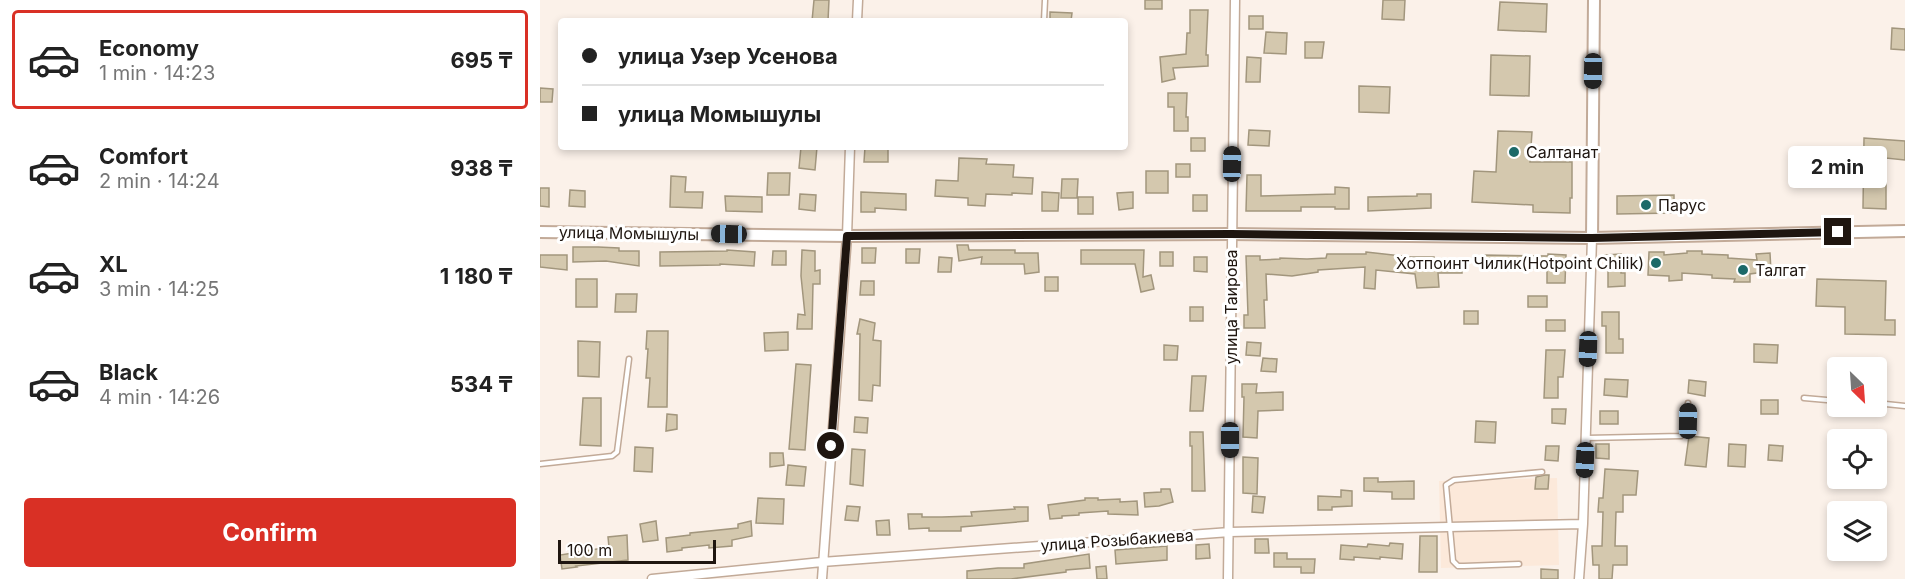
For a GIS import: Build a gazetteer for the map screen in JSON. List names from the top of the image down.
{
  "streets": {
    "street": ["улица Момышулы", "улица Таирова", "улица Розыбакиева"]
  },
  "crossings": [
    ["улица Момышулы", "улица Таирова"],
    ["улица Таирова", "улица Розыбакиева"]
  ],
  "places": [
    "Салтанат",
    "Парус",
    "Хотпоинт Чилик(Hotpoint Chilik)",
    "Талгат"
  ],
  "scale_bar": "100 m",
  "north": "bottom right",
  "page": {
    "list": [
      {
        "name": "Economy",
        "note": "1 min · 14:23",
        "value": "695 ₸"
      },
      {
        "name": "Comfort",
        "note": "2 min · 14:24",
        "value": "938 ₸"
      },
      {
        "name": "XL",
        "note": "3 min · 14:25",
        "value": "1 180 ₸"
      },
      {
        "name": "Black",
        "note": "4 min · 14:26",
        "value": "534 ₸"
      }
    ],
    "banner": ["улица Узер Усенова", "улица Момышулы"],
    "bubble": "2 min",
    "buttons": "Confirm",
    "scale": "100 m"
  }
}
